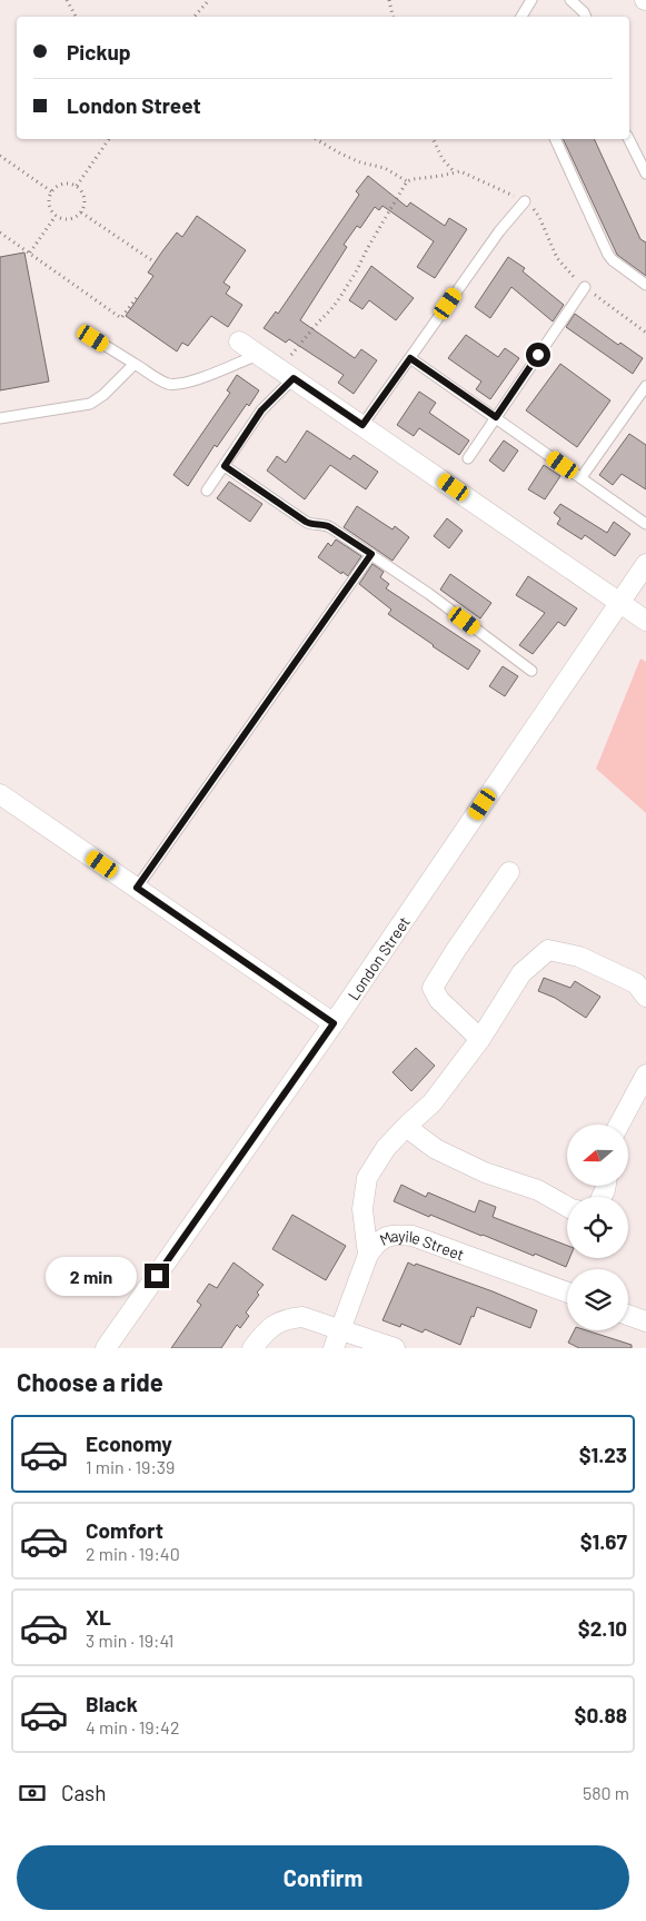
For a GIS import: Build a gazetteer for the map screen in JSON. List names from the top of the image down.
{
  "streets": {
    "street": ["London Street", "Mayile Street"]
  },
  "north": "left",
  "page": {
    "banner": ["Pickup", "London Street"],
    "bubble": "2 min",
    "heading": "Choose a ride",
    "list": [
      {
        "name": "Economy",
        "note": "1 min · 19:39",
        "value": "$1.23"
      },
      {
        "name": "Comfort",
        "note": "2 min · 19:40",
        "value": "$1.67"
      },
      {
        "name": "XL",
        "note": "3 min · 19:41",
        "value": "$2.10"
      },
      {
        "name": "Black",
        "note": "4 min · 19:42",
        "value": "$0.88"
      }
    ],
    "pay": ["Cash", "580 m"],
    "buttons": "Confirm"
  }
}
